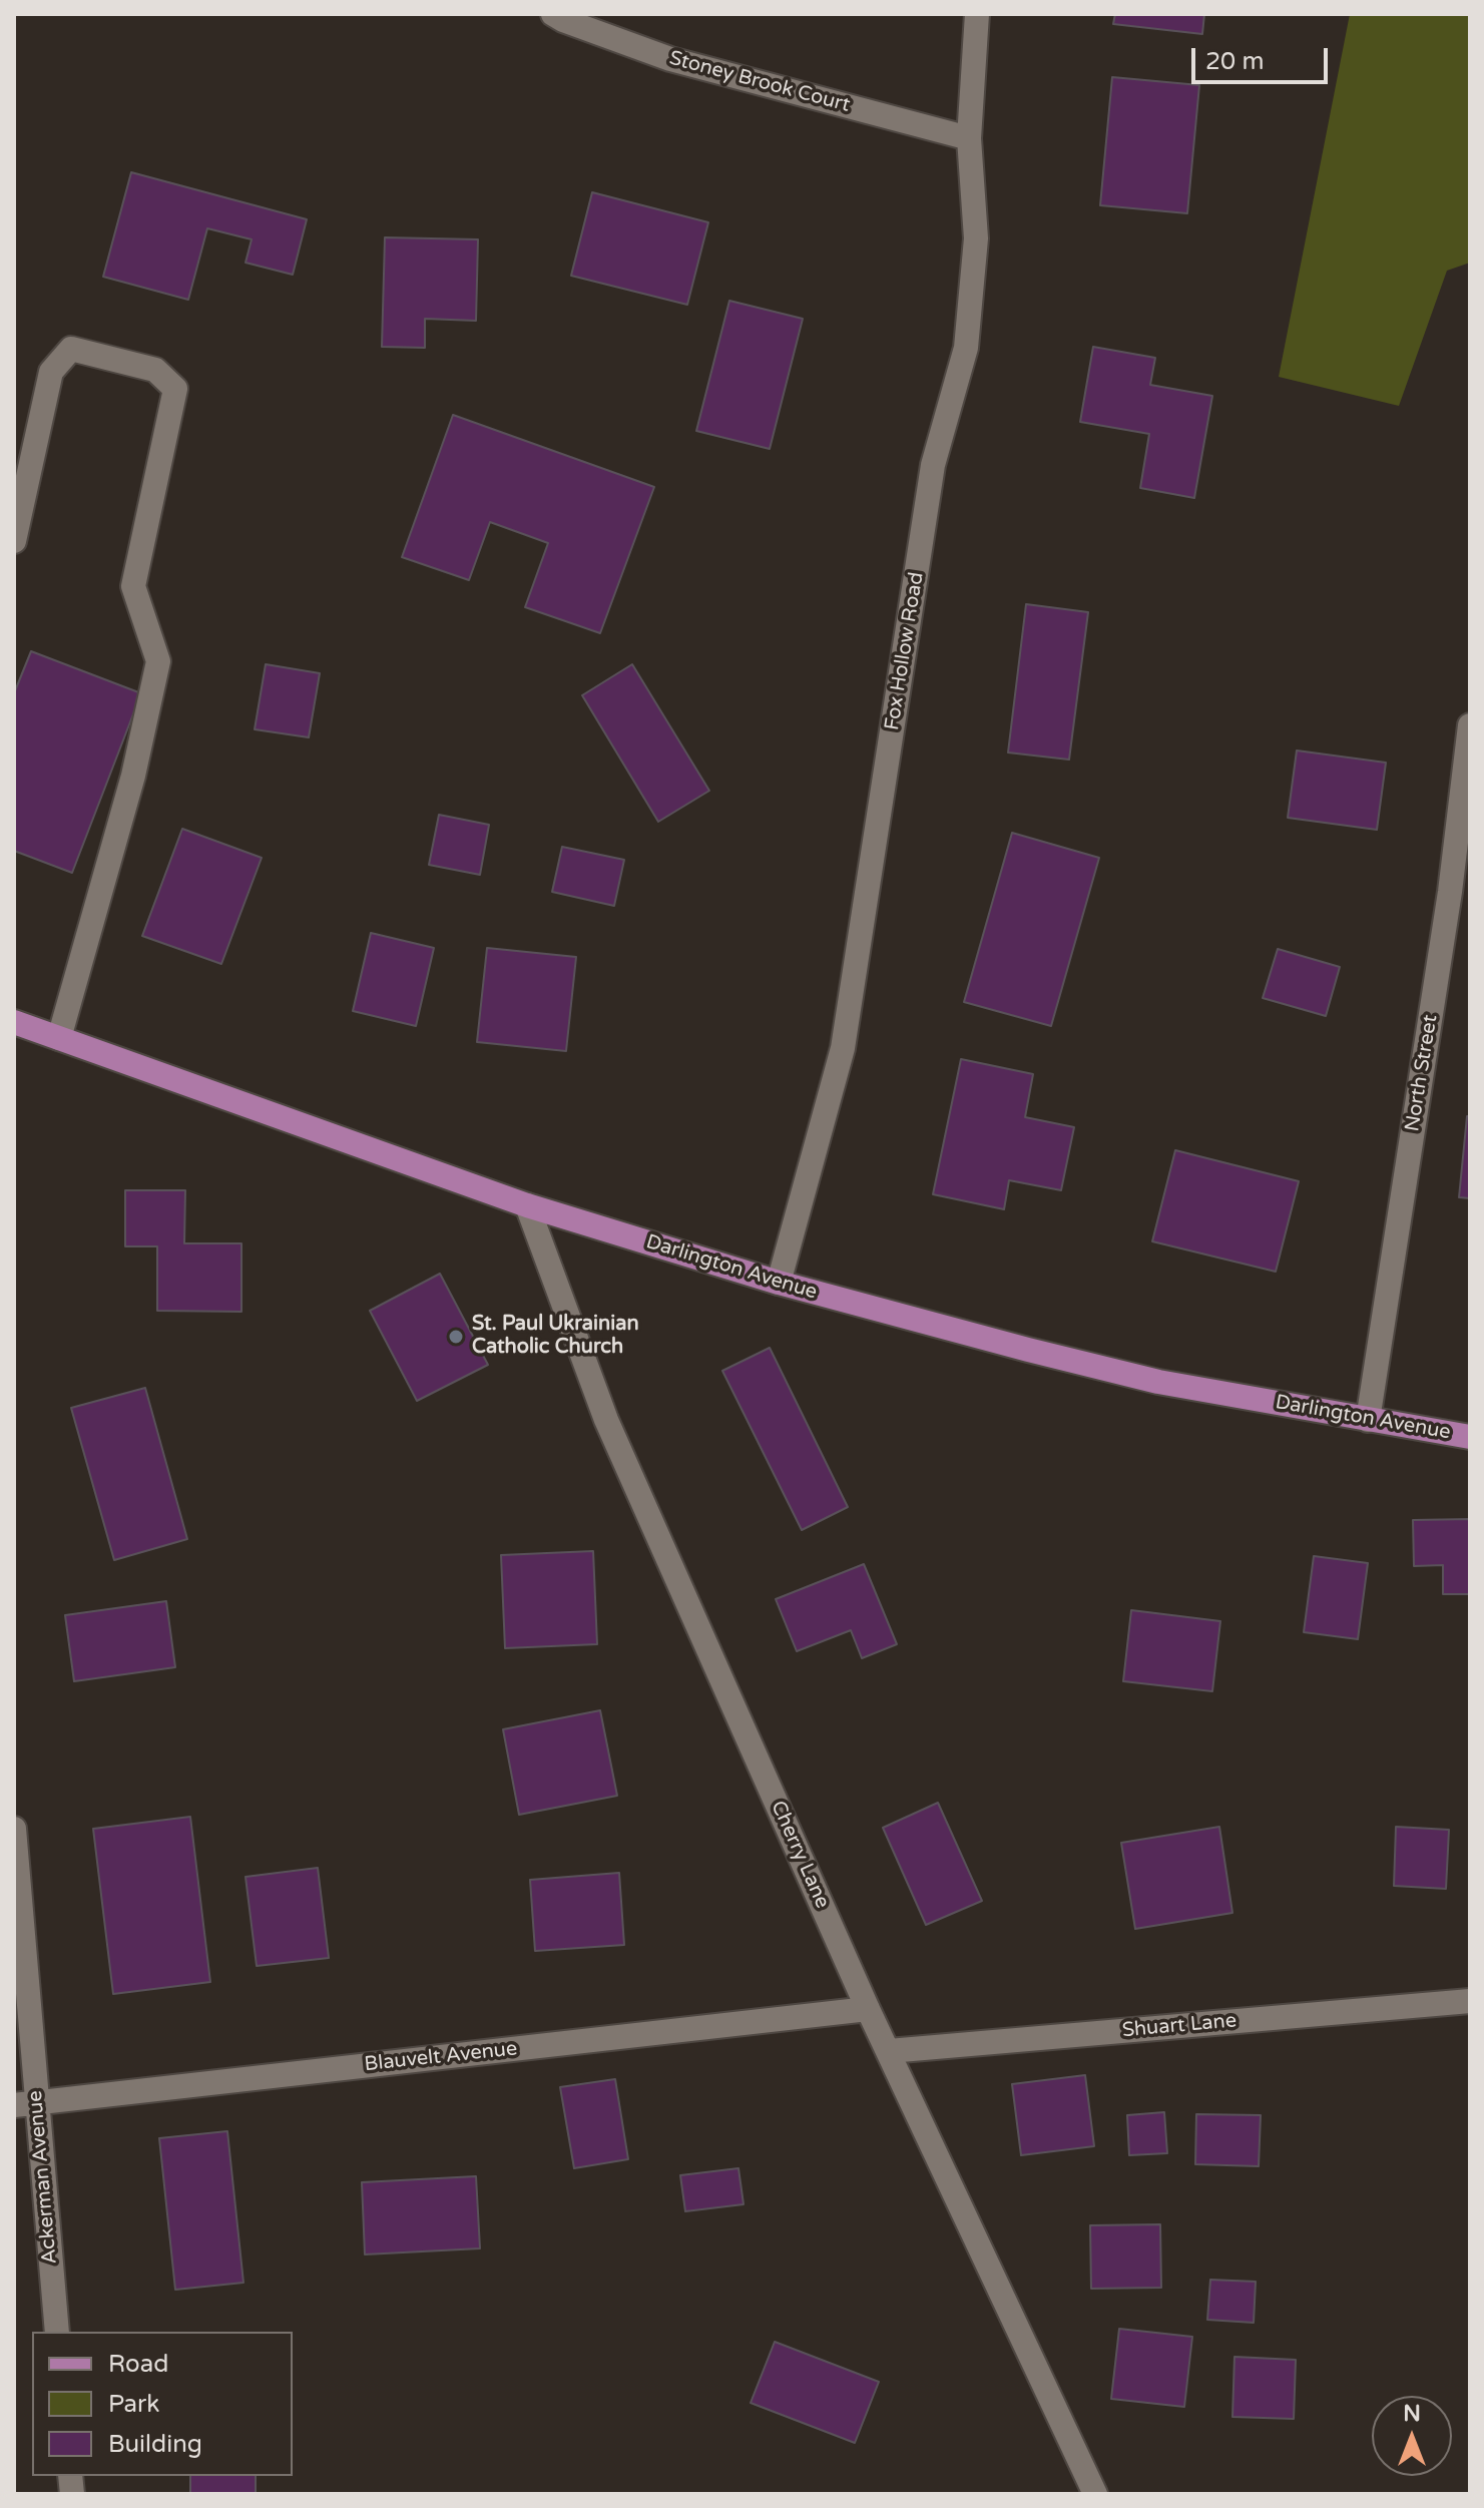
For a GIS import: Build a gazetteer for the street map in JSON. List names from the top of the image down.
{
  "streets": {
    "main road": ["Darlington Avenue"],
    "street": [
      "Stoney Brook Court",
      "Fox Hollow Road",
      "North Street",
      "Cherry Lane",
      "Shuart Lane",
      "Blauvelt Avenue",
      "Ackerman Avenue"
    ]
  },
  "crossings": [
    ["Stoney Brook Court", "Fox Hollow Road"],
    ["Fox Hollow Road", "Darlington Avenue"],
    ["North Street", "Darlington Avenue"],
    ["Darlington Avenue", "Cherry Lane"],
    ["Cherry Lane", "Shuart Lane"],
    ["Cherry Lane", "Blauvelt Avenue"],
    ["Blauvelt Avenue", "Ackerman Avenue"]
  ],
  "places": ["St. Paul Ukrainian Catholic Church"],
  "legend": ["Road", "Park", "Building"],
  "scale_bar": "20 m",
  "north": "top"
}
